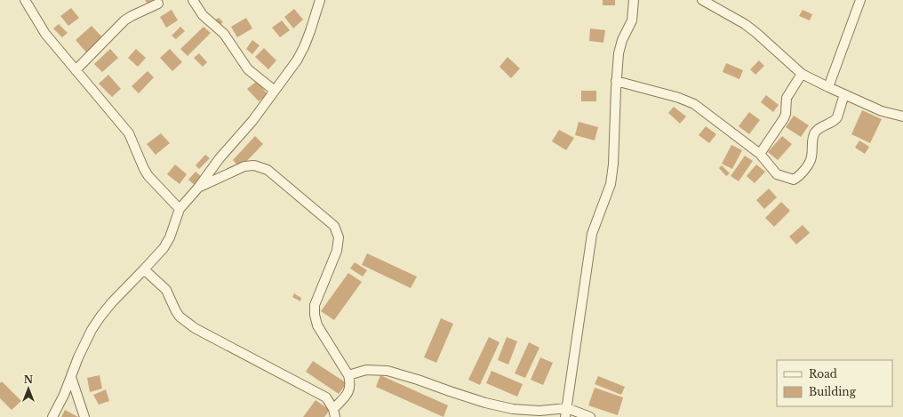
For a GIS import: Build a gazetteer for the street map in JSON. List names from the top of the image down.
{
  "legend": ["Road", "Building"],
  "north": "top"
}
